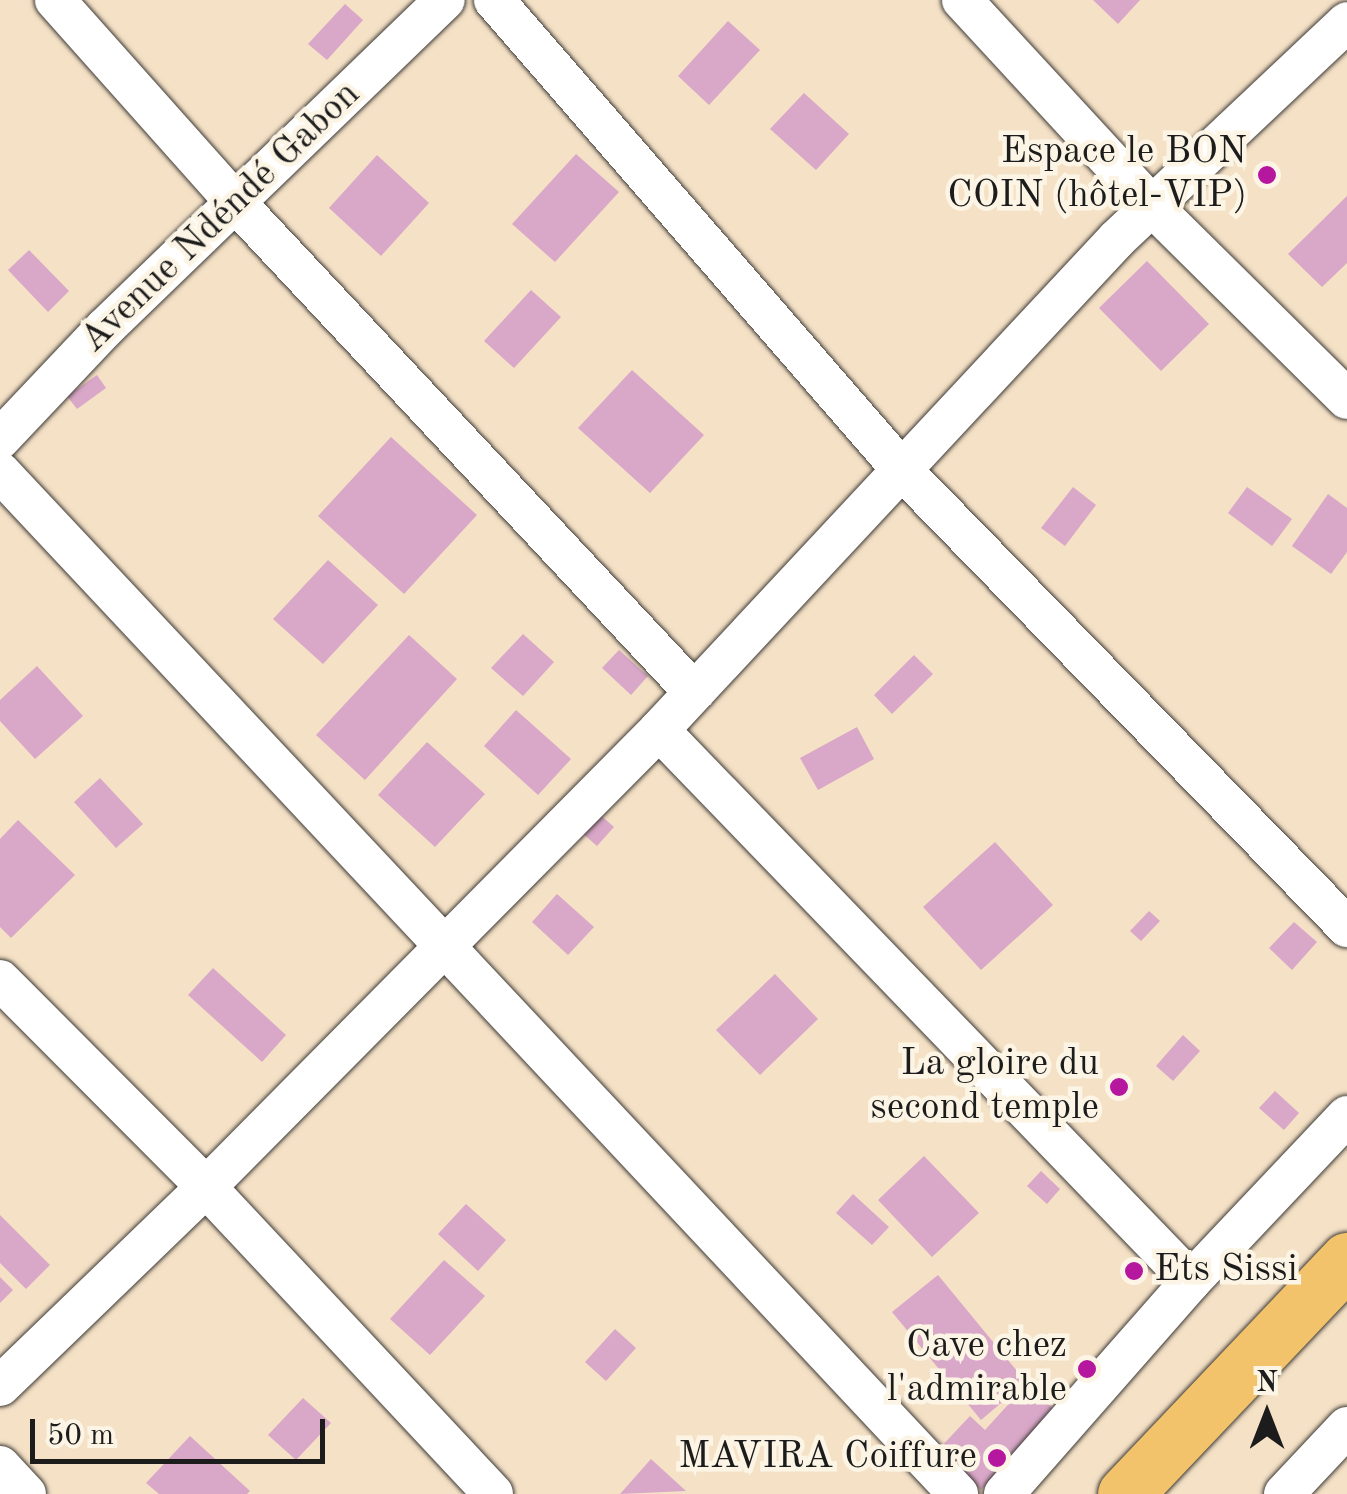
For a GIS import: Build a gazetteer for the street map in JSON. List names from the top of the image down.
{
  "streets": {
    "street": ["Avenue Ndéndé Gabon"]
  },
  "places": [
    "Espace le BON COIN (hôtel-VIP)",
    "La gloire du second temple",
    "Ets Sissi",
    "Cave chez l'admirable",
    "MAVIRA Coiffure"
  ],
  "scale_bar": "50 m",
  "north": "top"
}
